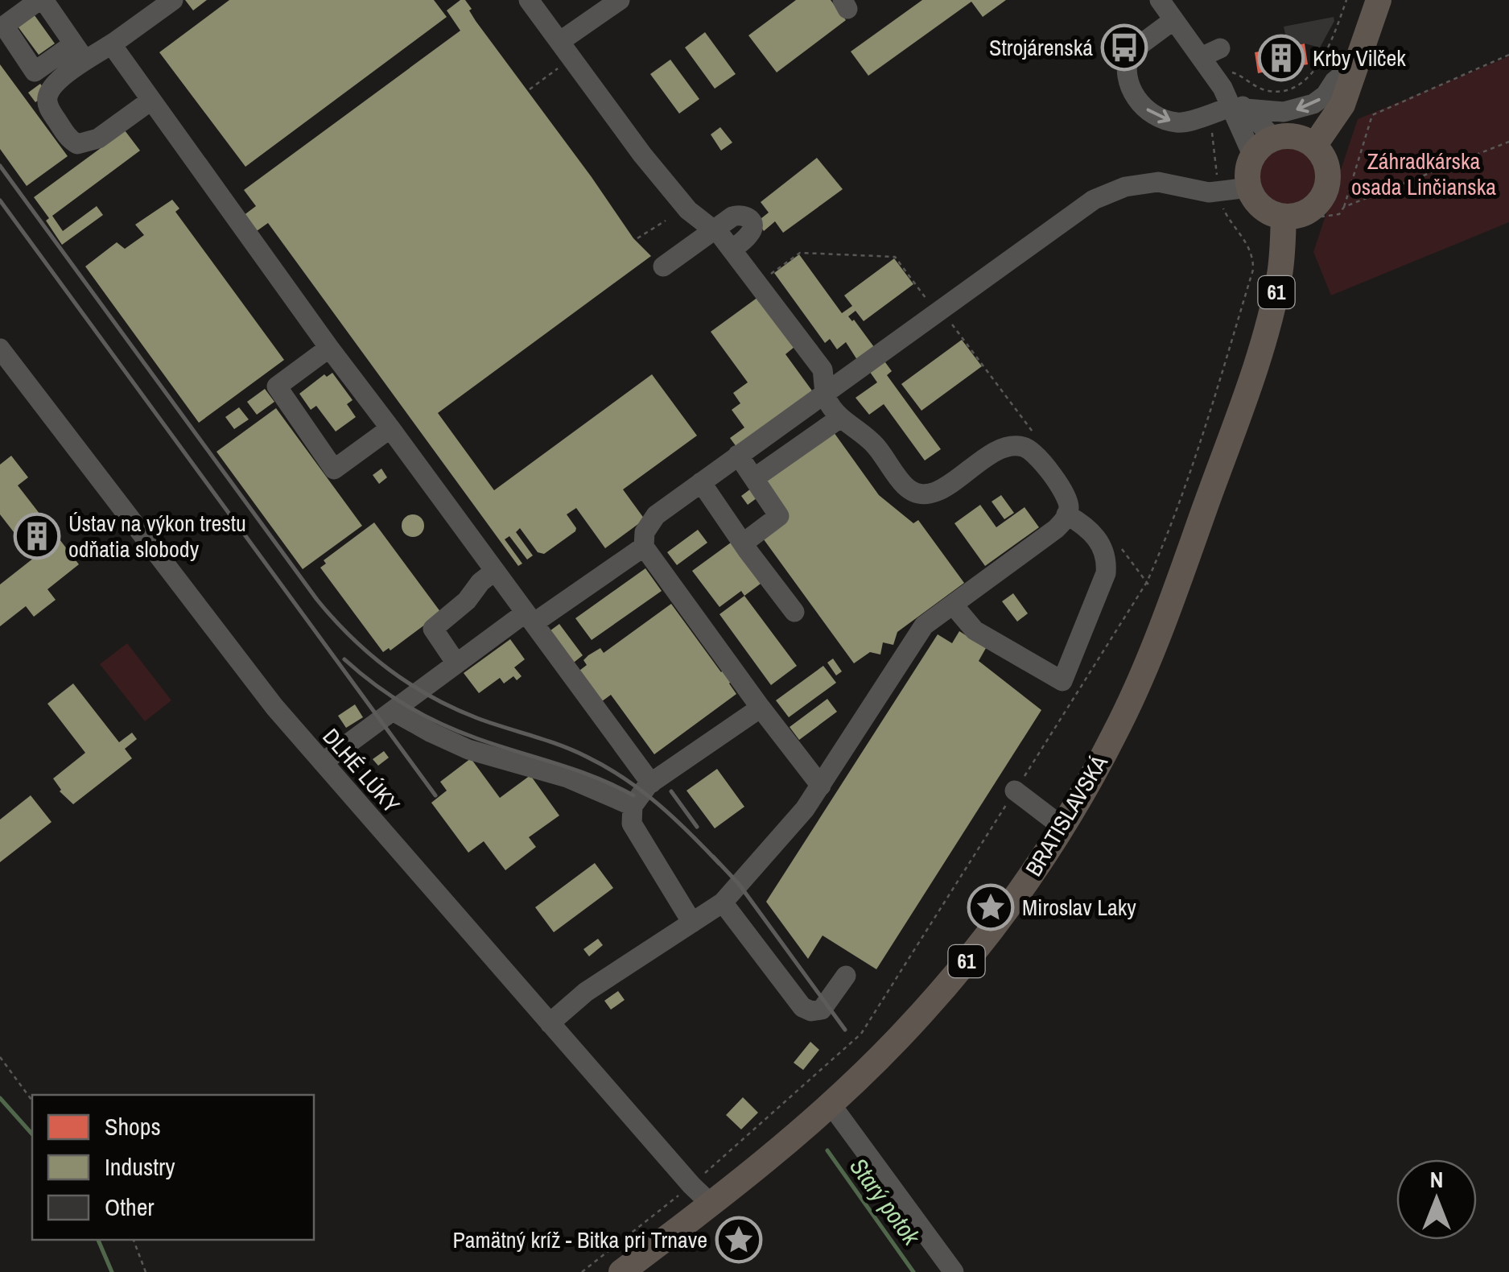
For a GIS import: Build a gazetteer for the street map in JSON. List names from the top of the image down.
{
  "streets": {
    "main road": ["61", "BRATISLAVSKÁ"],
    "street": ["DLHÉ LÚKY"]
  },
  "crossings": [
    ["DLHÉ LÚKY", "BRATISLAVSKÁ"]
  ],
  "water": ["Starý potok"],
  "parks": ["Záhradkárska osada Linčianska"],
  "places": {
    "bus stop": ["Strojárenská"],
    "building": ["Krby Vilček", "Ústav na výkon trestu odňatia slobody"],
    "place": ["Miroslav Laky", "Pamätný kríž - Bitka pri Trnave"]
  },
  "legend": ["Shops", "Industry", "Other"],
  "north": "top"
}
